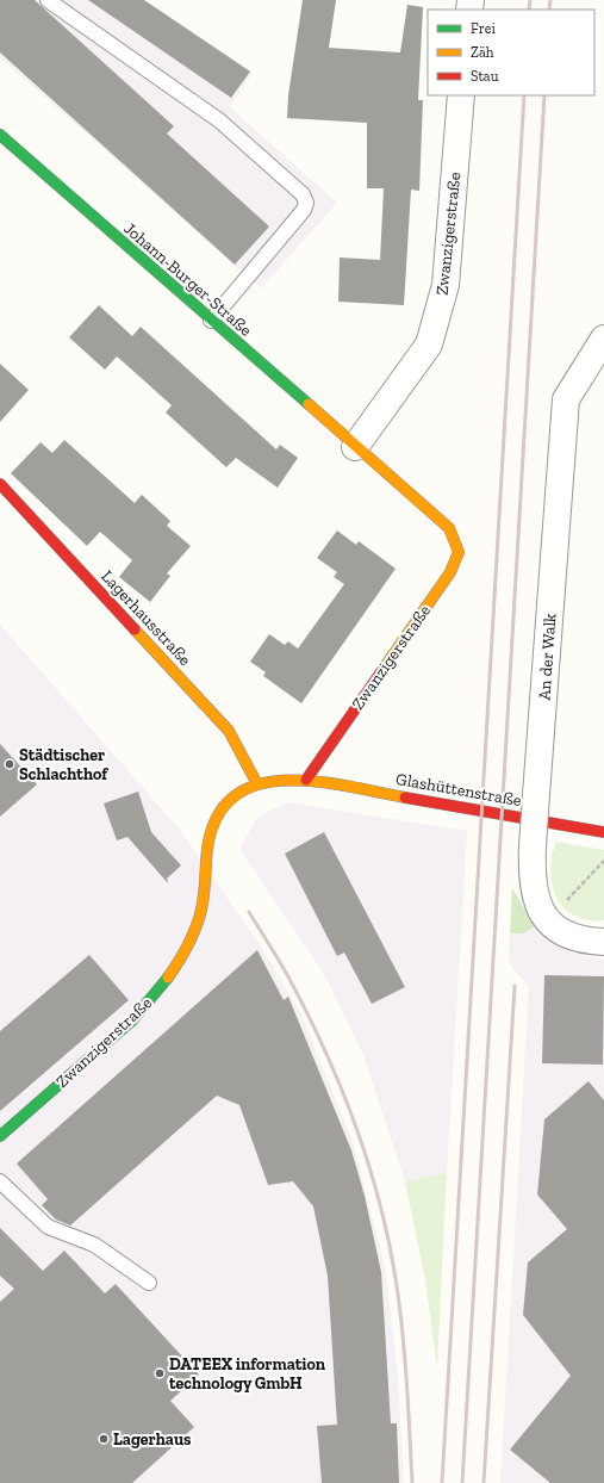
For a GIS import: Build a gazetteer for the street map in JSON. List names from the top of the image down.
{
  "streets": {
    "street": [
      "Zwanzigerstraße",
      "Johann-Burger-Straße",
      "Lagerhausstraße",
      "An der Walk",
      "Glashüttenstraße"
    ]
  },
  "crossings": [
    ["Zwanzigerstraße", "Johann-Burger-Straße"],
    ["Zwanzigerstraße", "Lagerhausstraße"],
    ["Zwanzigerstraße", "Glashüttenstraße"]
  ],
  "places": ["Städtischer Schlachthof", "DATEEX information technology GmbH", "Lagerhaus"],
  "legend": ["Frei", "Zäh", "Stau"]
}
